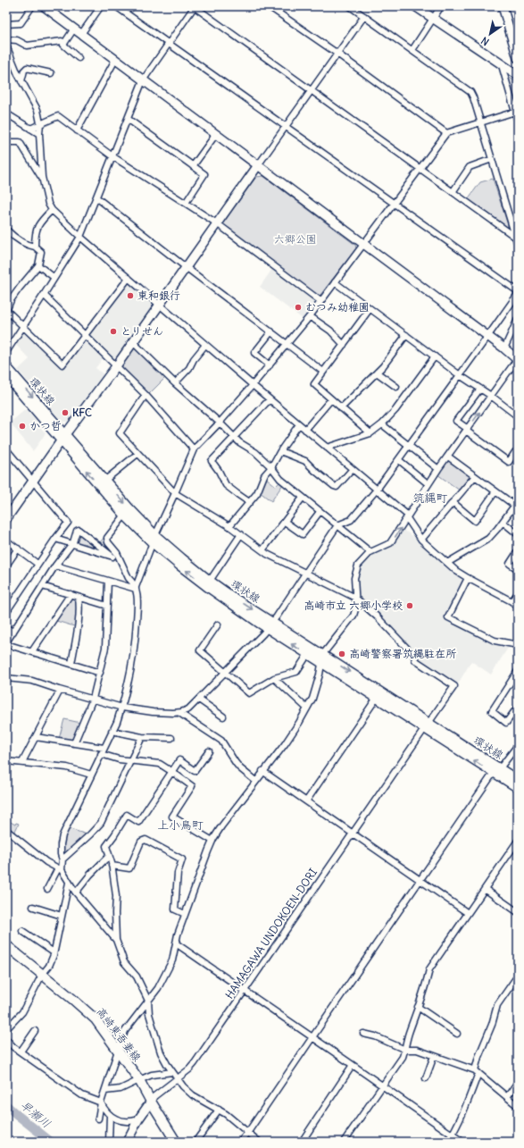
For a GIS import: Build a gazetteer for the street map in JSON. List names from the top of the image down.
{
  "streets": {
    "main road": ["高崎東吾妻線"],
    "street": ["環状線", "HAMAGAWA UNDOKOEN-DORI"]
  },
  "crossings": [
    ["環状線", "HAMAGAWA UNDOKOEN-DORI"],
    ["HAMAGAWA UNDOKOEN-DORI", "高崎東吾妻線"]
  ],
  "districts": ["筑縄町", "上小鳥町"],
  "water": ["早瀬川"],
  "parks": ["六郷公園"],
  "places": [
    "東和銀行",
    "むつみ幼稚園",
    "とりせん",
    "KFC",
    "かつ哲",
    "高崎市立 六郷小学校",
    "高崎警察署筑縄駐在所"
  ],
  "north": "bottom left"
}
